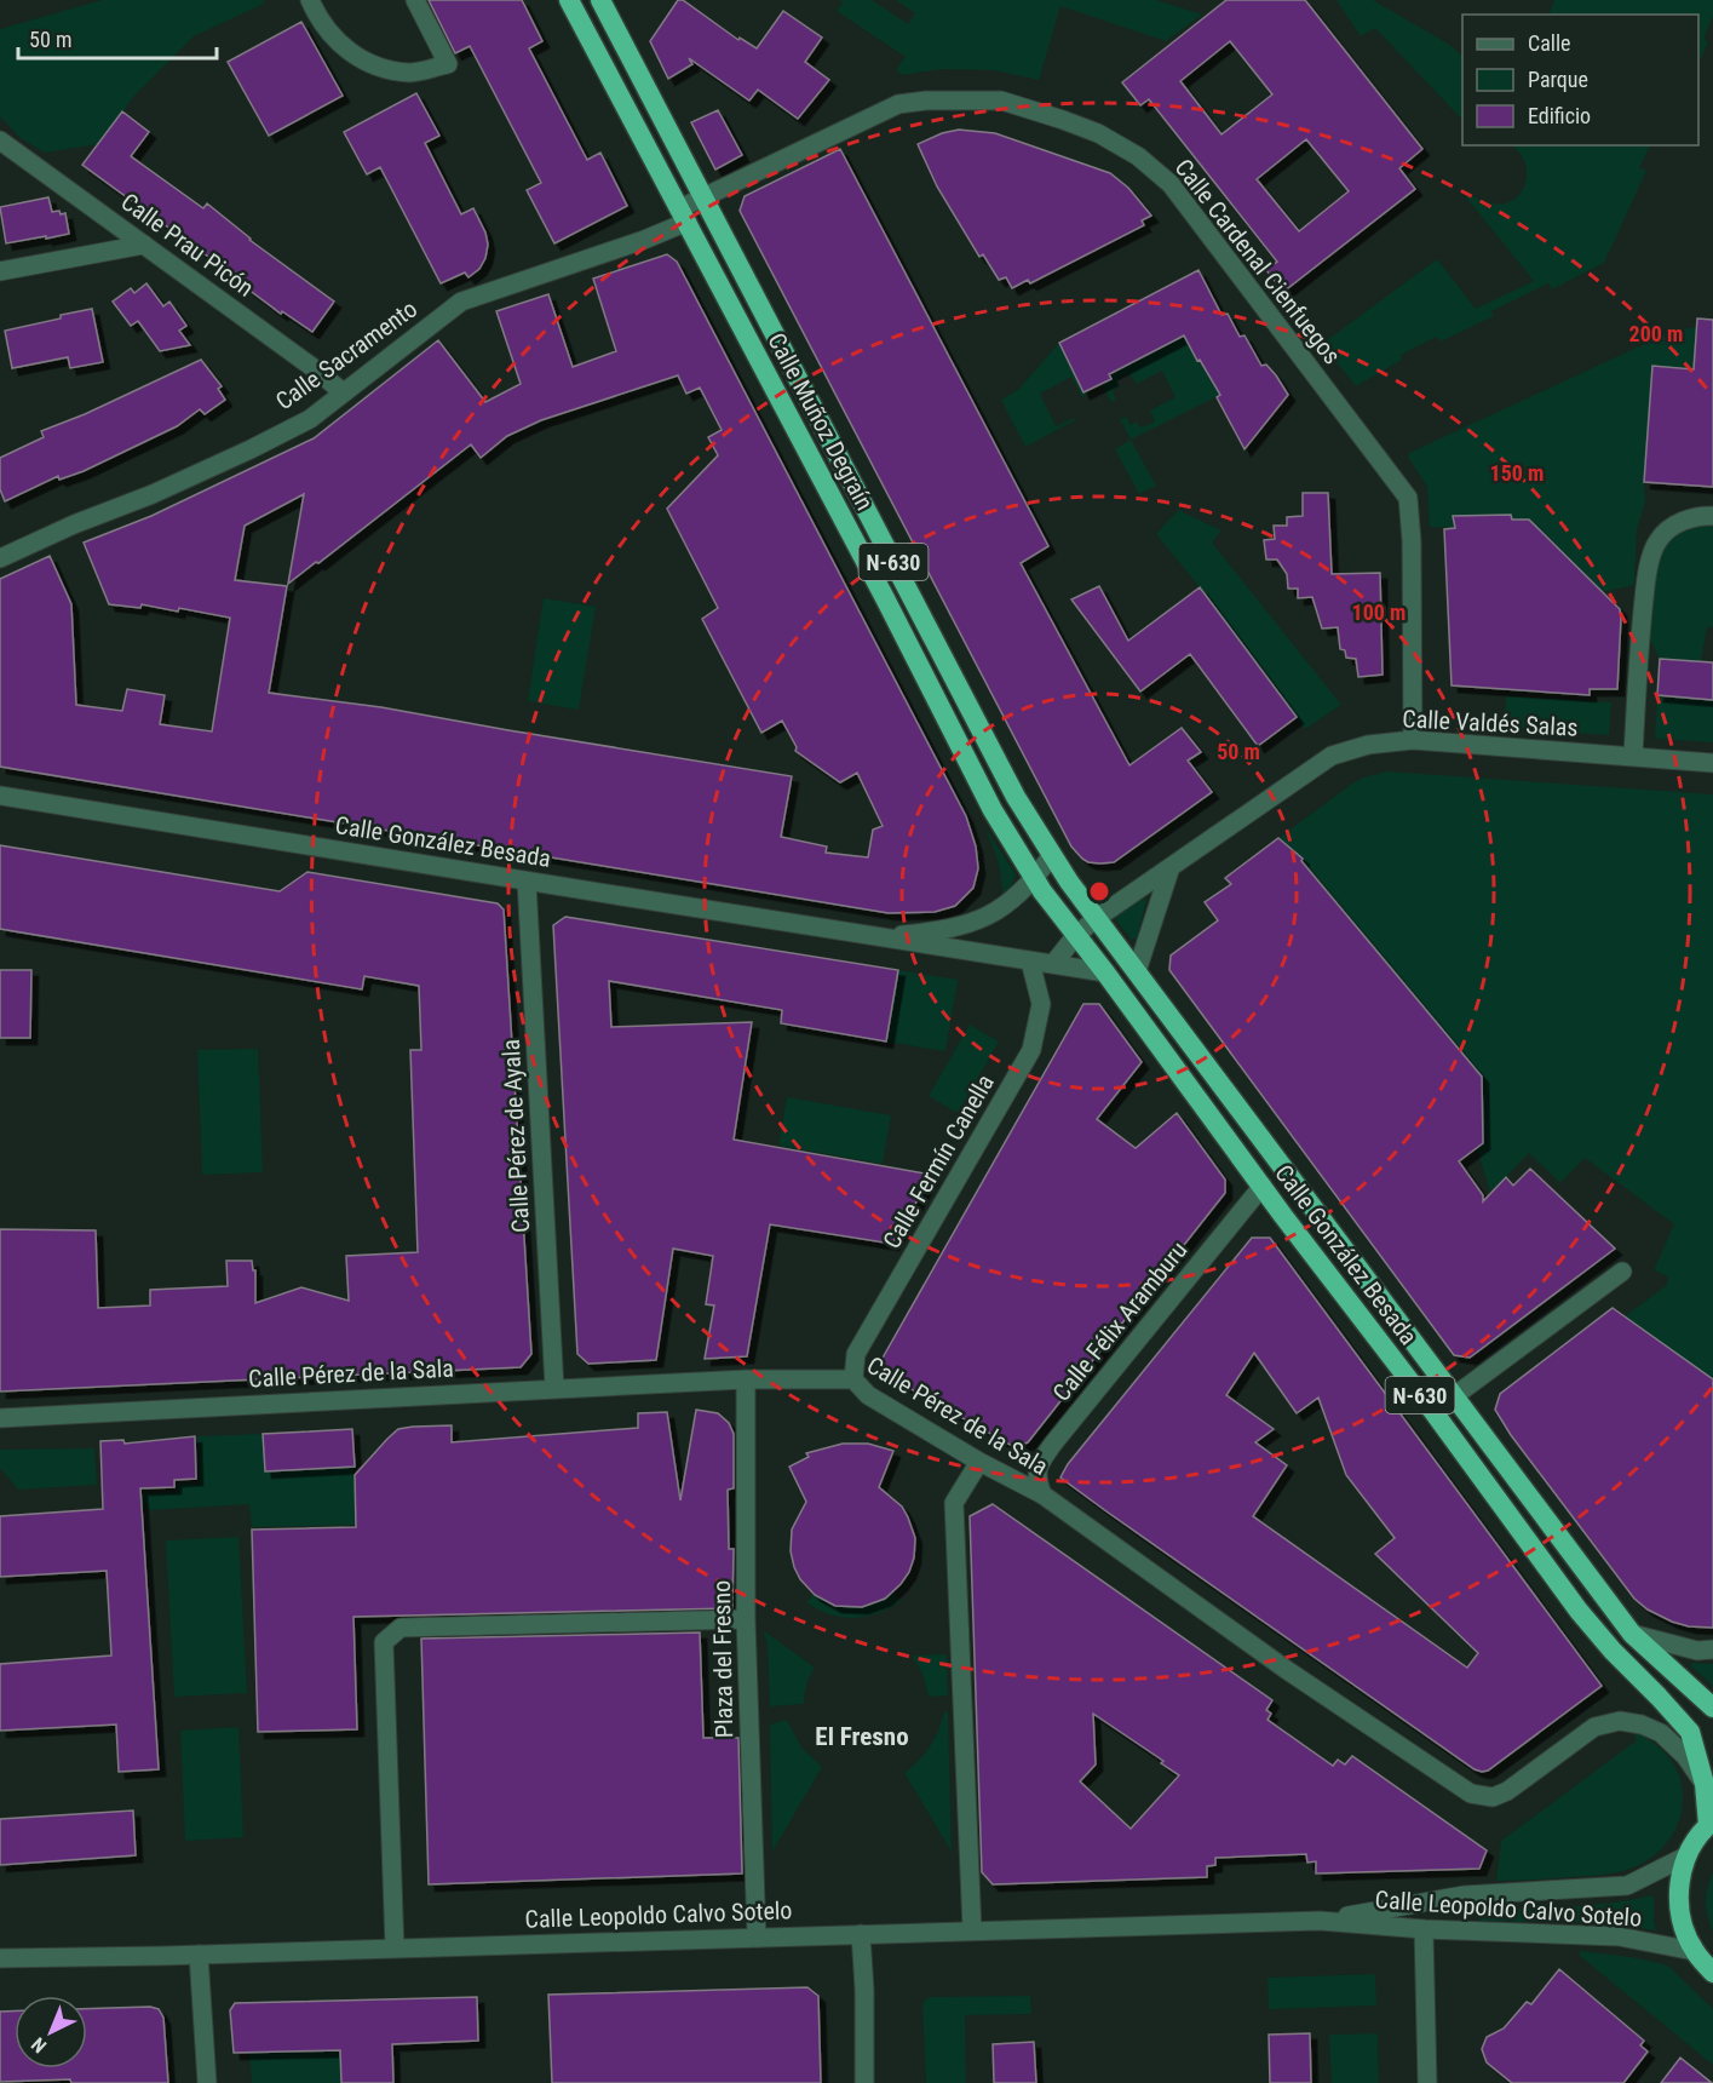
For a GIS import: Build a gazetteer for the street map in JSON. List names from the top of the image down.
{
  "streets": {
    "highway": ["Calle Muñoz Degraín", "N-630", "Calle González Besada"],
    "street": [
      "Calle Prau Picón",
      "Calle Cardenal Cienfuegos",
      "Calle Sacramento",
      "Calle Valdés Salas",
      "Calle Pérez de Ayala",
      "Calle Fermín Canella",
      "Calle Félix Aramburu",
      "Calle Pérez de la Sala",
      "Plaza del Fresno",
      "Calle Leopoldo Calvo Sotelo"
    ]
  },
  "crossings": [
    ["Calle Prau Picón", "Calle Sacramento"],
    ["Calle Cardenal Cienfuegos", "Calle Sacramento"],
    ["Calle Cardenal Cienfuegos", "Calle Muñoz Degraín"],
    ["Calle Cardenal Cienfuegos", "Calle Valdés Salas"],
    ["Calle Sacramento", "Calle Muñoz Degraín"],
    ["Calle Muñoz Degraín", "Calle Valdés Salas"],
    ["Calle Muñoz Degraín", "Calle González Besada"],
    ["Calle González Besada", "Calle Pérez de Ayala"],
    ["Calle González Besada", "Calle Fermín Canella"],
    ["Calle González Besada", "Calle Félix Aramburu"],
    ["Calle González Besada", "Calle Pérez de la Sala"],
    ["Calle Pérez de Ayala", "Calle Pérez de la Sala"],
    ["Calle Fermín Canella", "Calle Pérez de la Sala"],
    ["Calle Félix Aramburu", "Calle Pérez de la Sala"],
    ["Calle Pérez de la Sala", "Plaza del Fresno"],
    ["Plaza del Fresno", "Calle Leopoldo Calvo Sotelo"]
  ],
  "districts": ["El Fresno"],
  "legend": ["Calle", "Parque", "Edificio"],
  "scale_bar": "50 m",
  "north": "bottom left",
  "rings": [
    "200 m",
    "150 m",
    "100 m",
    "50 m"
  ]
}
